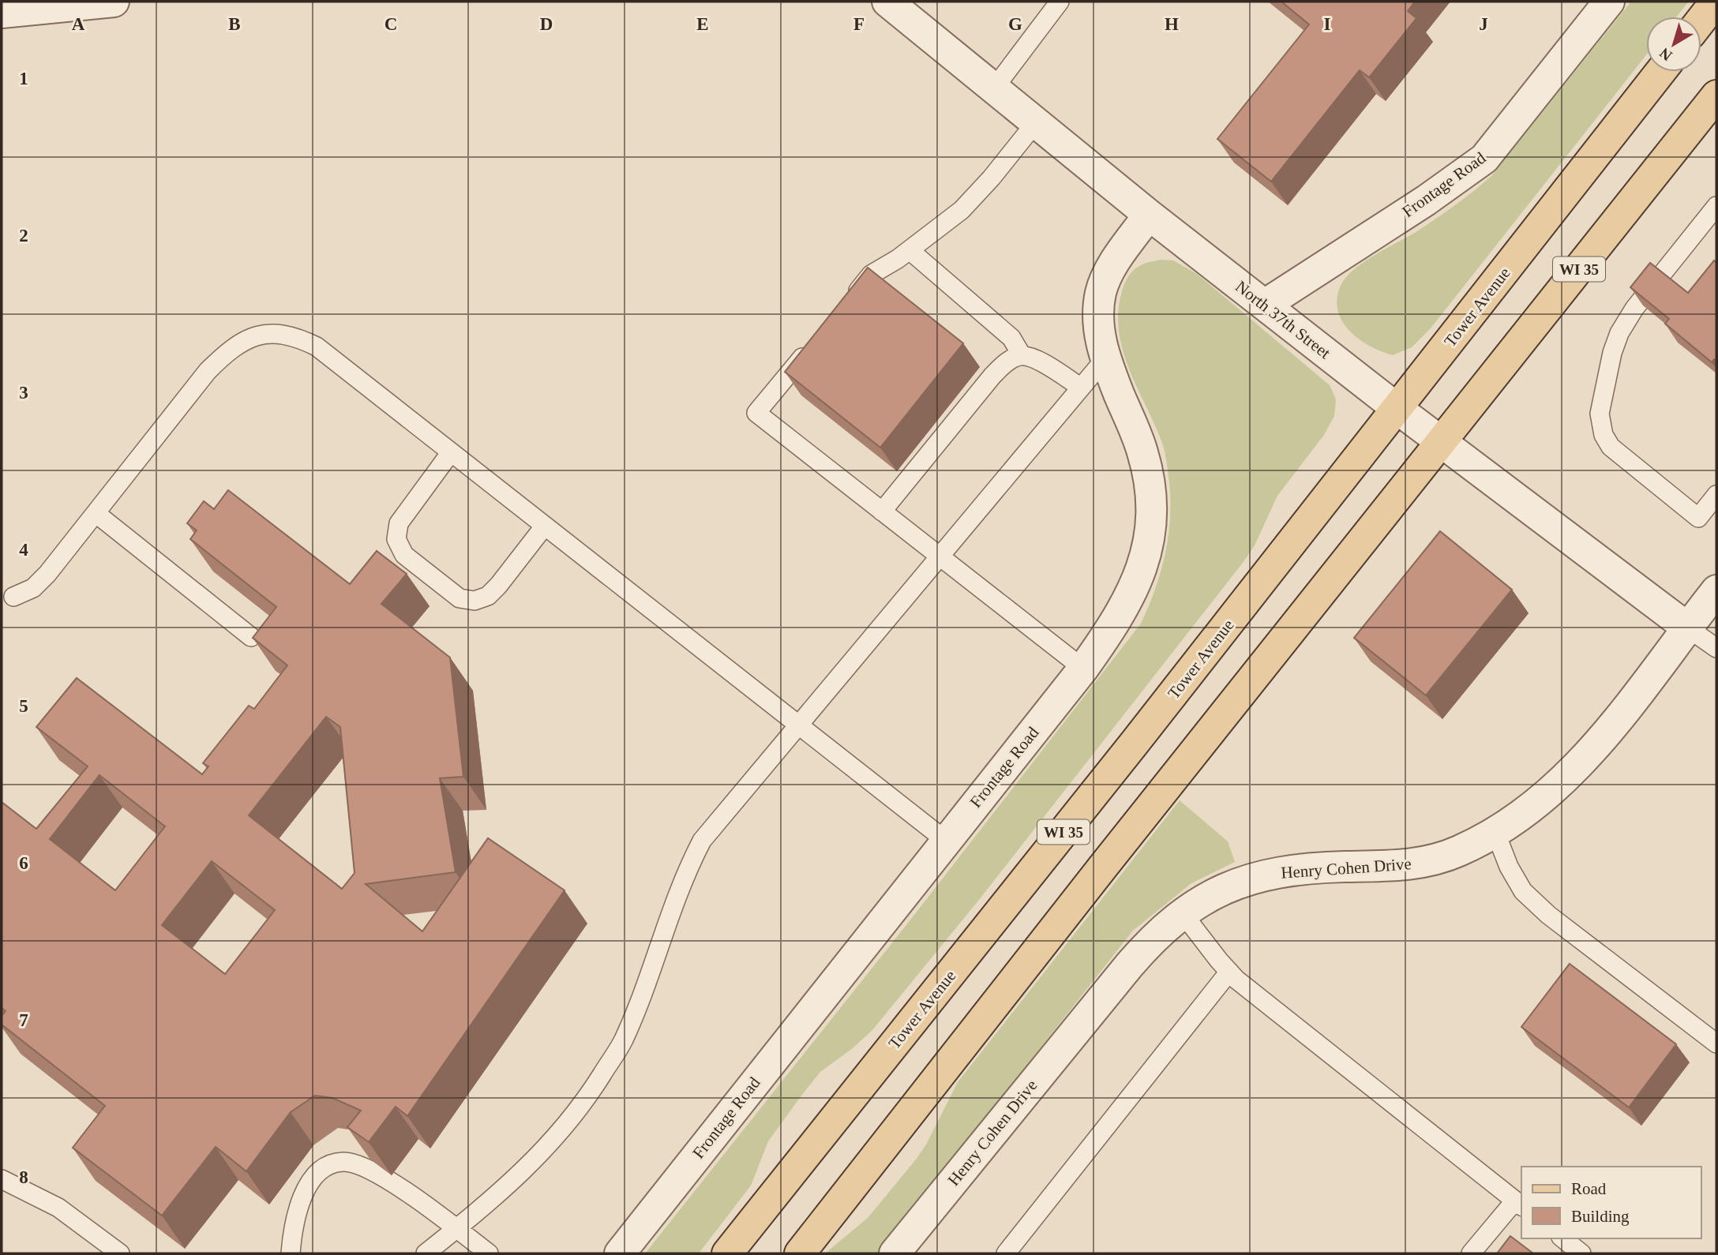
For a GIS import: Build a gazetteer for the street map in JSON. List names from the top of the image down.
{
  "streets": {
    "main road": ["WI 35", "Tower Avenue"],
    "street": ["Frontage Road", "North 37th Street", "Henry Cohen Drive"]
  },
  "crossings": [
    ["Frontage Road", "North 37th Street"],
    ["WI 35", "North 37th Street"],
    ["Tower Avenue", "North 37th Street"],
    ["North 37th Street", "Henry Cohen Drive"]
  ],
  "legend": ["Road", "Building"],
  "north": "bottom left",
  "grid": {
    "columns": [
      "A",
      "B",
      "C",
      "D",
      "E",
      "F",
      "G",
      "H",
      "I",
      "J"
    ],
    "rows": [
      "1",
      "2",
      "3",
      "4",
      "5",
      "6",
      "7",
      "8"
    ]
  }
}
